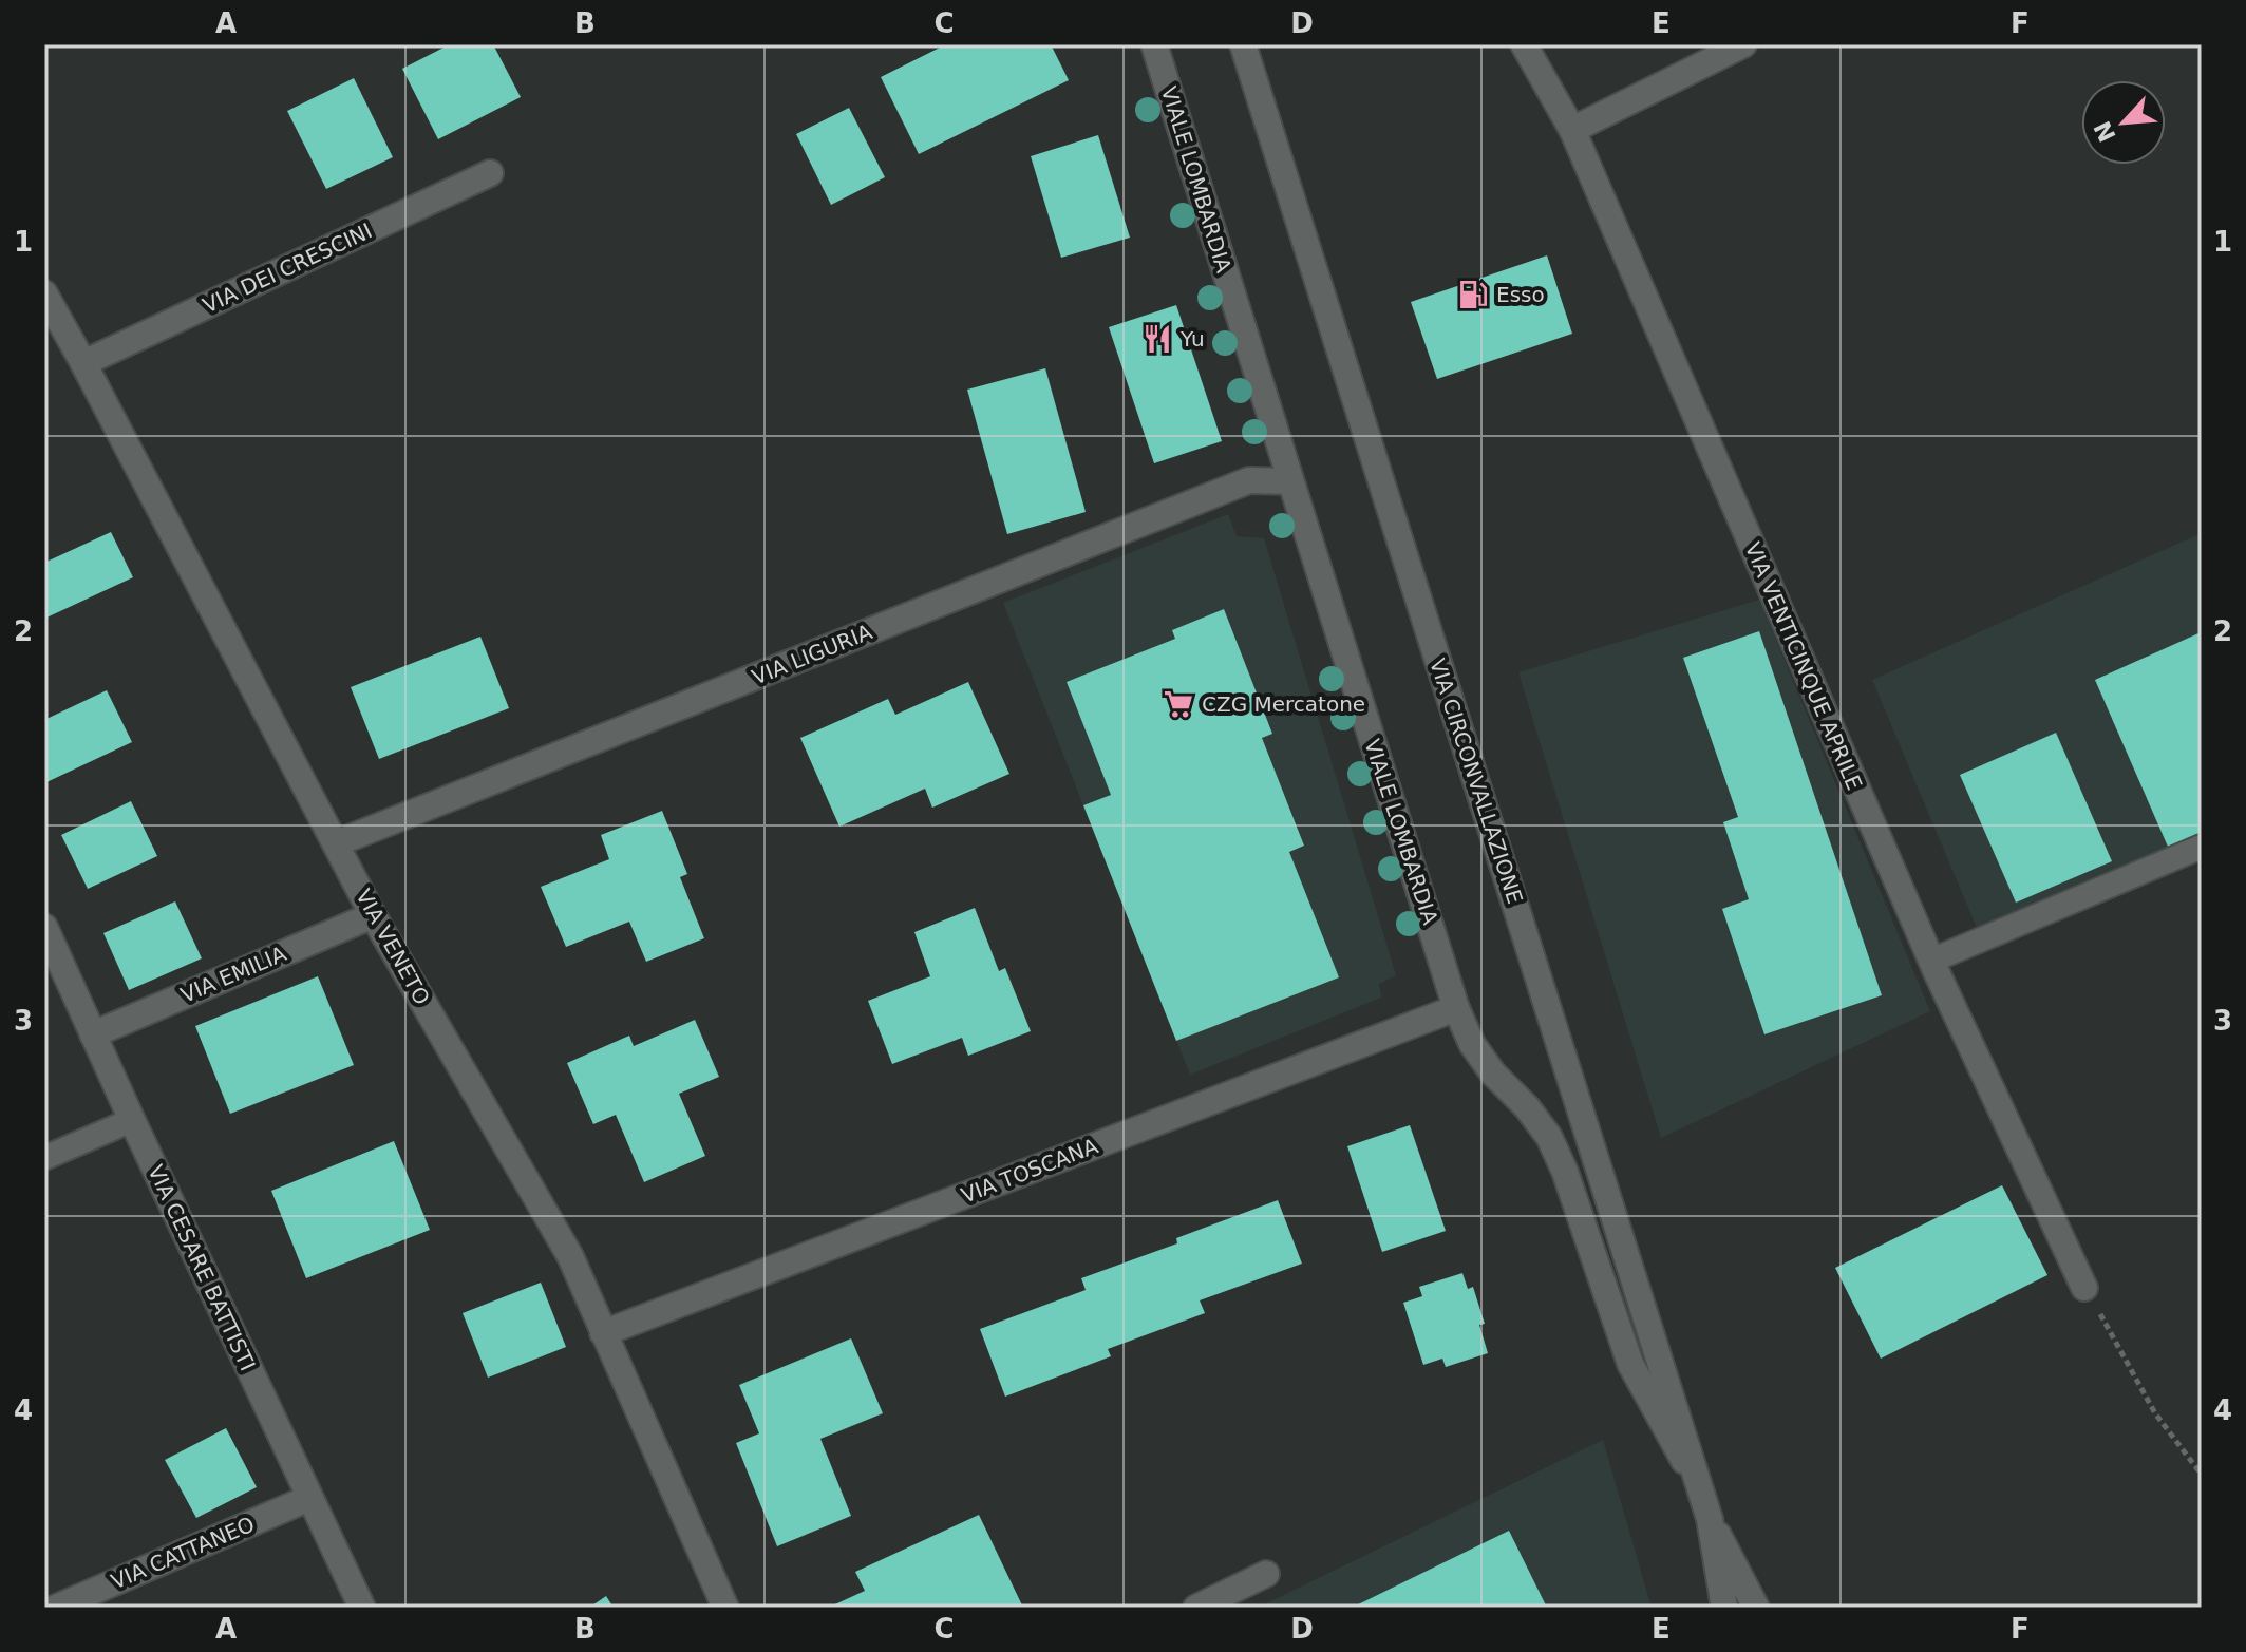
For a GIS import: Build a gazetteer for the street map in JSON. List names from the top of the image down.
{
  "streets": {
    "street": [
      "VIALE LOMBARDIA",
      "VIA DEI CRESCINI",
      "VIA LIGURIA",
      "VIA VENTICINQUE APRILE",
      "VIA CIRCONVALLAZIONE",
      "VIA VENETO",
      "VIA EMILIA",
      "VIA TOSCANA",
      "VIA CESARE BATTISTI",
      "VIA CATTANEO"
    ]
  },
  "crossings": [
    ["VIALE LOMBARDIA", "VIA LIGURIA"],
    ["VIALE LOMBARDIA", "VIA CIRCONVALLAZIONE"],
    ["VIALE LOMBARDIA", "VIA TOSCANA"],
    ["VIA DEI CRESCINI", "VIA VENETO"],
    ["VIA LIGURIA", "VIA VENETO"],
    ["VIA VENETO", "VIA EMILIA"],
    ["VIA VENETO", "VIA TOSCANA"],
    ["VIA EMILIA", "VIA CESARE BATTISTI"],
    ["VIA CESARE BATTISTI", "VIA CATTANEO"]
  ],
  "places": {
    "fuel station": ["Esso"],
    "restaurant": ["Yu"],
    "supermarket": ["CZG Mercatone"]
  },
  "north": "bottom left",
  "grid": {
    "columns": [
      "A",
      "B",
      "C",
      "D",
      "E",
      "F"
    ],
    "rows": [
      "1",
      "2",
      "3",
      "4"
    ]
  }
}
